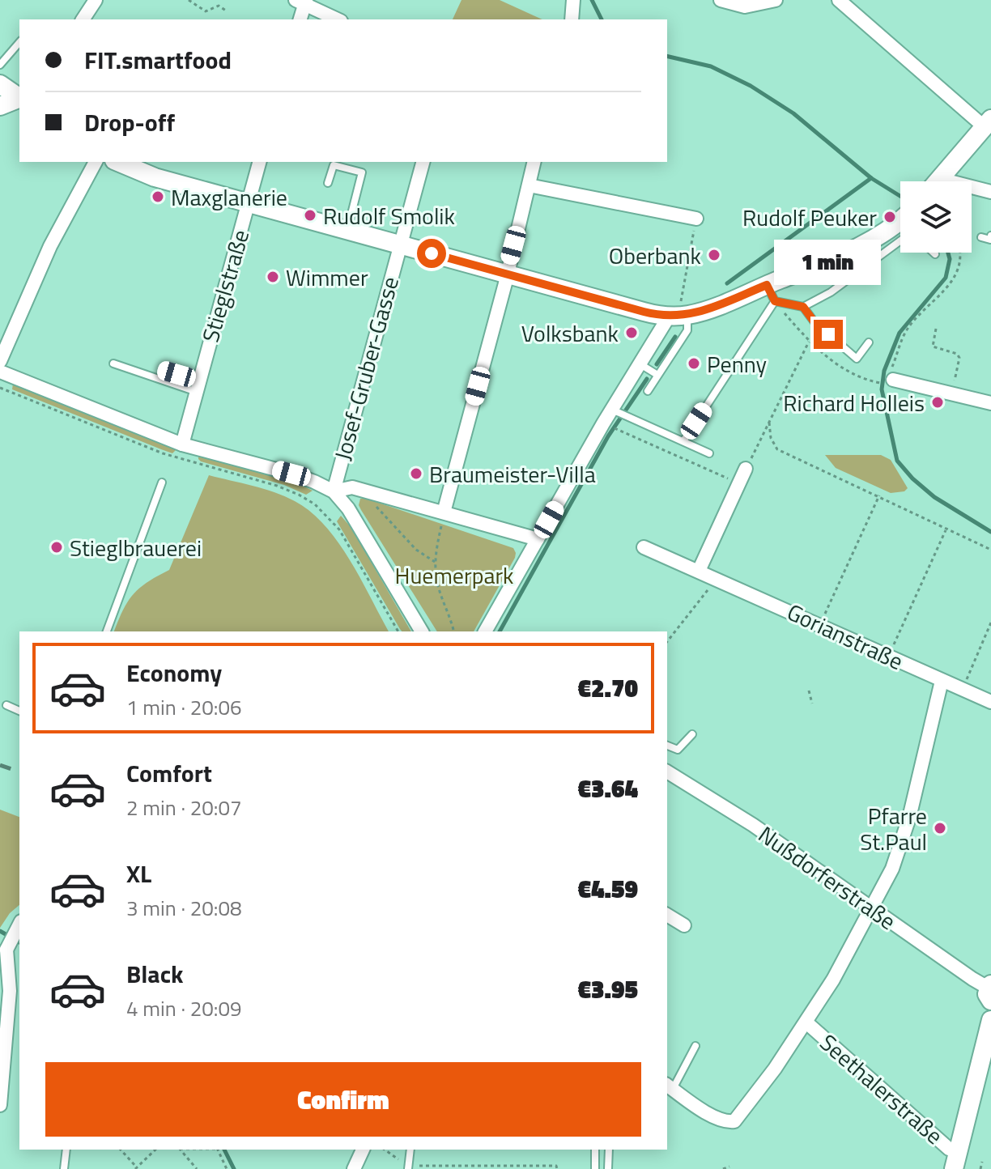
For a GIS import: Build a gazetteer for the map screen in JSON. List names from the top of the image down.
{
  "streets": {
    "street": [
      "Stieglstraße",
      "Josef-Gruber-Gasse",
      "Gorianstraße",
      "Nußdorferstraße",
      "Seethalerstraße"
    ]
  },
  "parks": ["Huemerpark"],
  "places": [
    "Maxglanerie",
    "Rudolf Smolik",
    "Rudolf Peuker",
    "Oberbank",
    "Wimmer",
    "Volksbank",
    "Penny",
    "Richard Holleis",
    "Braumeister-Villa",
    "Stieglbrauerei",
    "Pfarre St.Paul"
  ],
  "page": {
    "banner": ["FIT.smartfood", "Drop-off"],
    "bubble": "1 min",
    "list": [
      {
        "name": "Economy",
        "note": "1 min · 20:06",
        "value": "€2.70"
      },
      {
        "name": "Comfort",
        "note": "2 min · 20:07",
        "value": "€3.64"
      },
      {
        "name": "XL",
        "note": "3 min · 20:08",
        "value": "€4.59"
      },
      {
        "name": "Black",
        "note": "4 min · 20:09",
        "value": "€3.95"
      }
    ],
    "buttons": "Confirm"
  }
}
